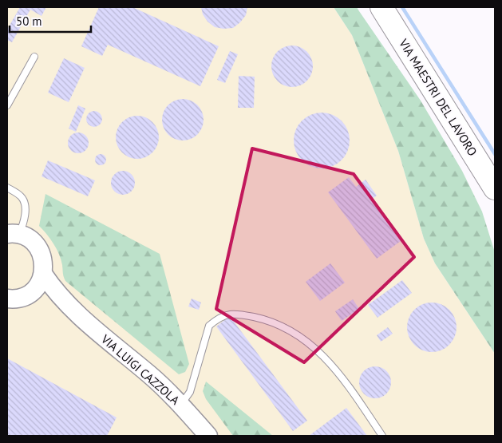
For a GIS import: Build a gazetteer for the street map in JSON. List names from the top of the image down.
{
  "streets": {
    "highway": ["VIA MAESTRI DEL LAVORO"],
    "street": ["VIA LUIGI CAZZOLA"]
  },
  "scale_bar": "50 m"
}
